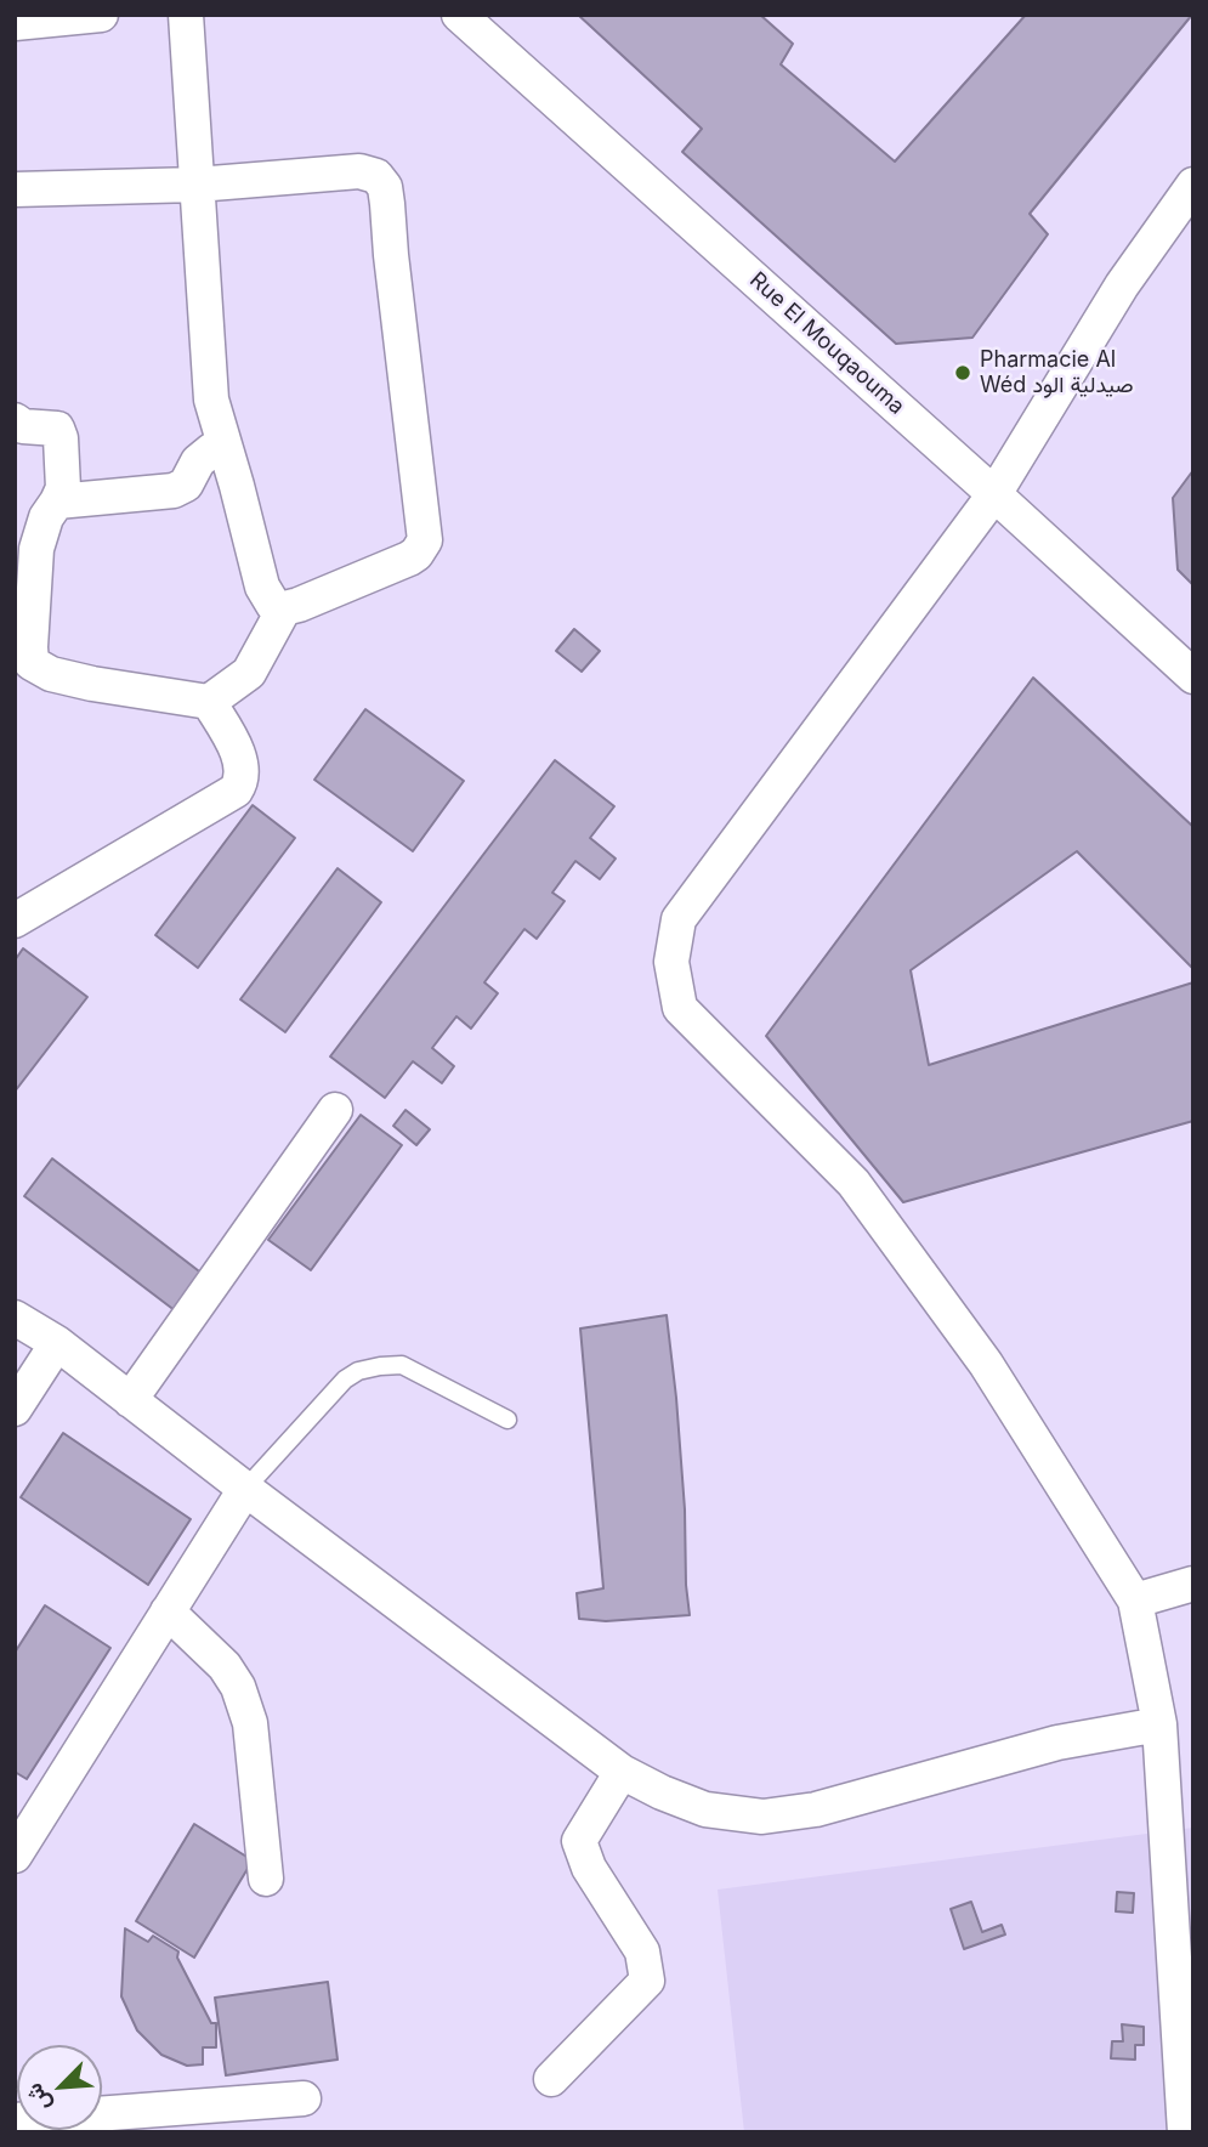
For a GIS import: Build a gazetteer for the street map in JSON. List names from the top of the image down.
{
  "streets": {
    "street": ["Rue El Mouqaouma"]
  },
  "places": ["Pharmacie Al Wéd صيدلية الود"],
  "north": "bottom left"
}
